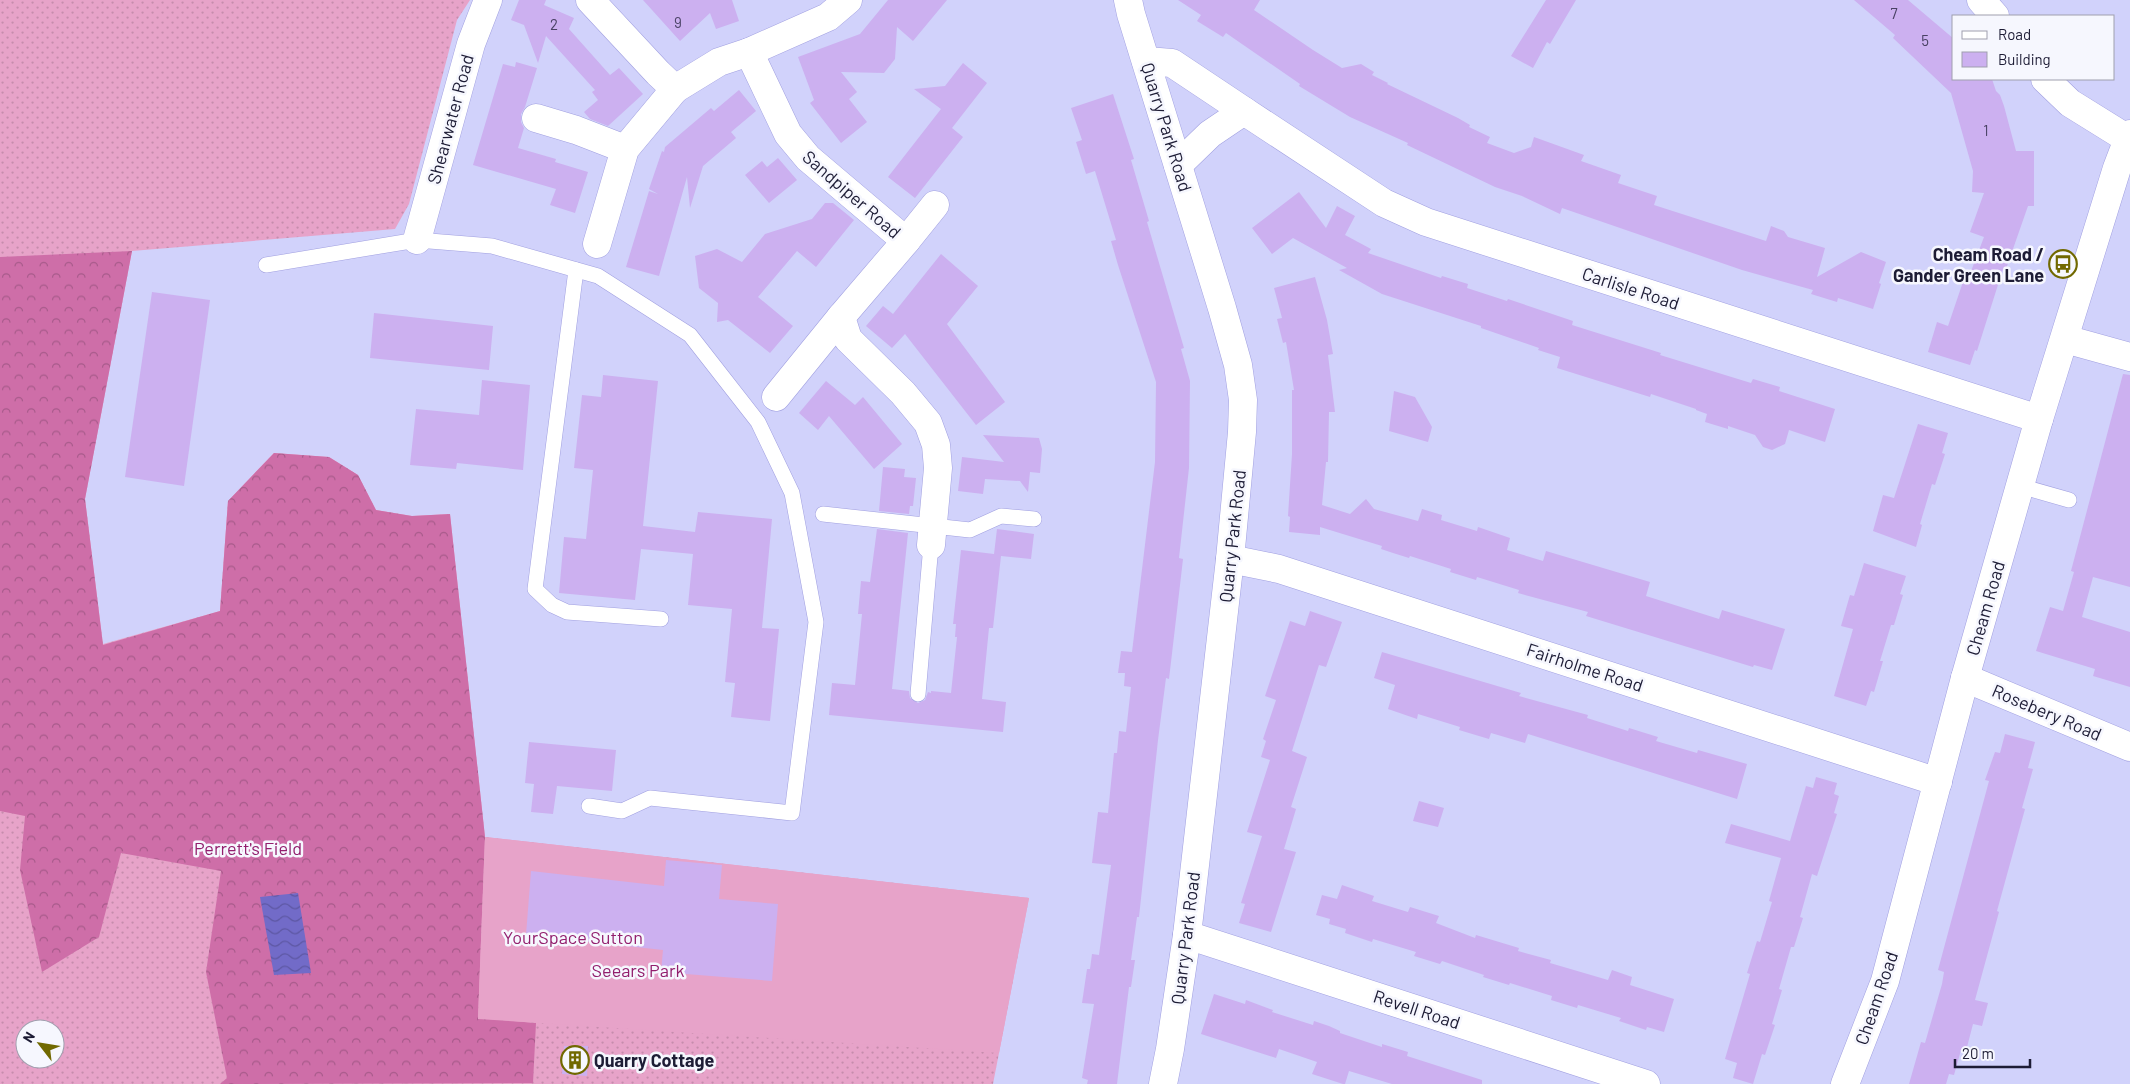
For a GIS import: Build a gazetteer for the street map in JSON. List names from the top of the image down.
{
  "streets": {
    "main road": [
      "Shearwater Road",
      "Quarry Park Road",
      "Sandpiper Road",
      "Carlisle Road",
      "Cheam Road",
      "Fairholme Road",
      "Rosebery Road",
      "Revell Road"
    ]
  },
  "crossings": [
    ["Quarry Park Road", "Carlisle Road"],
    ["Quarry Park Road", "Fairholme Road"],
    ["Quarry Park Road", "Revell Road"],
    ["Carlisle Road", "Cheam Road"],
    ["Cheam Road", "Fairholme Road"],
    ["Cheam Road", "Rosebery Road"]
  ],
  "parks": ["Perrett's Field", "YourSpace Sutton", "Seears Park"],
  "places": {
    "bus stop": ["Cheam Road / Gander Green Lane"],
    "building": ["Quarry Cottage"]
  },
  "house_numbers": [
    "7",
    "9",
    "2",
    "5",
    "1"
  ],
  "legend": ["Road", "Building"],
  "scale_bar": "20 m",
  "north": "top left"
}
